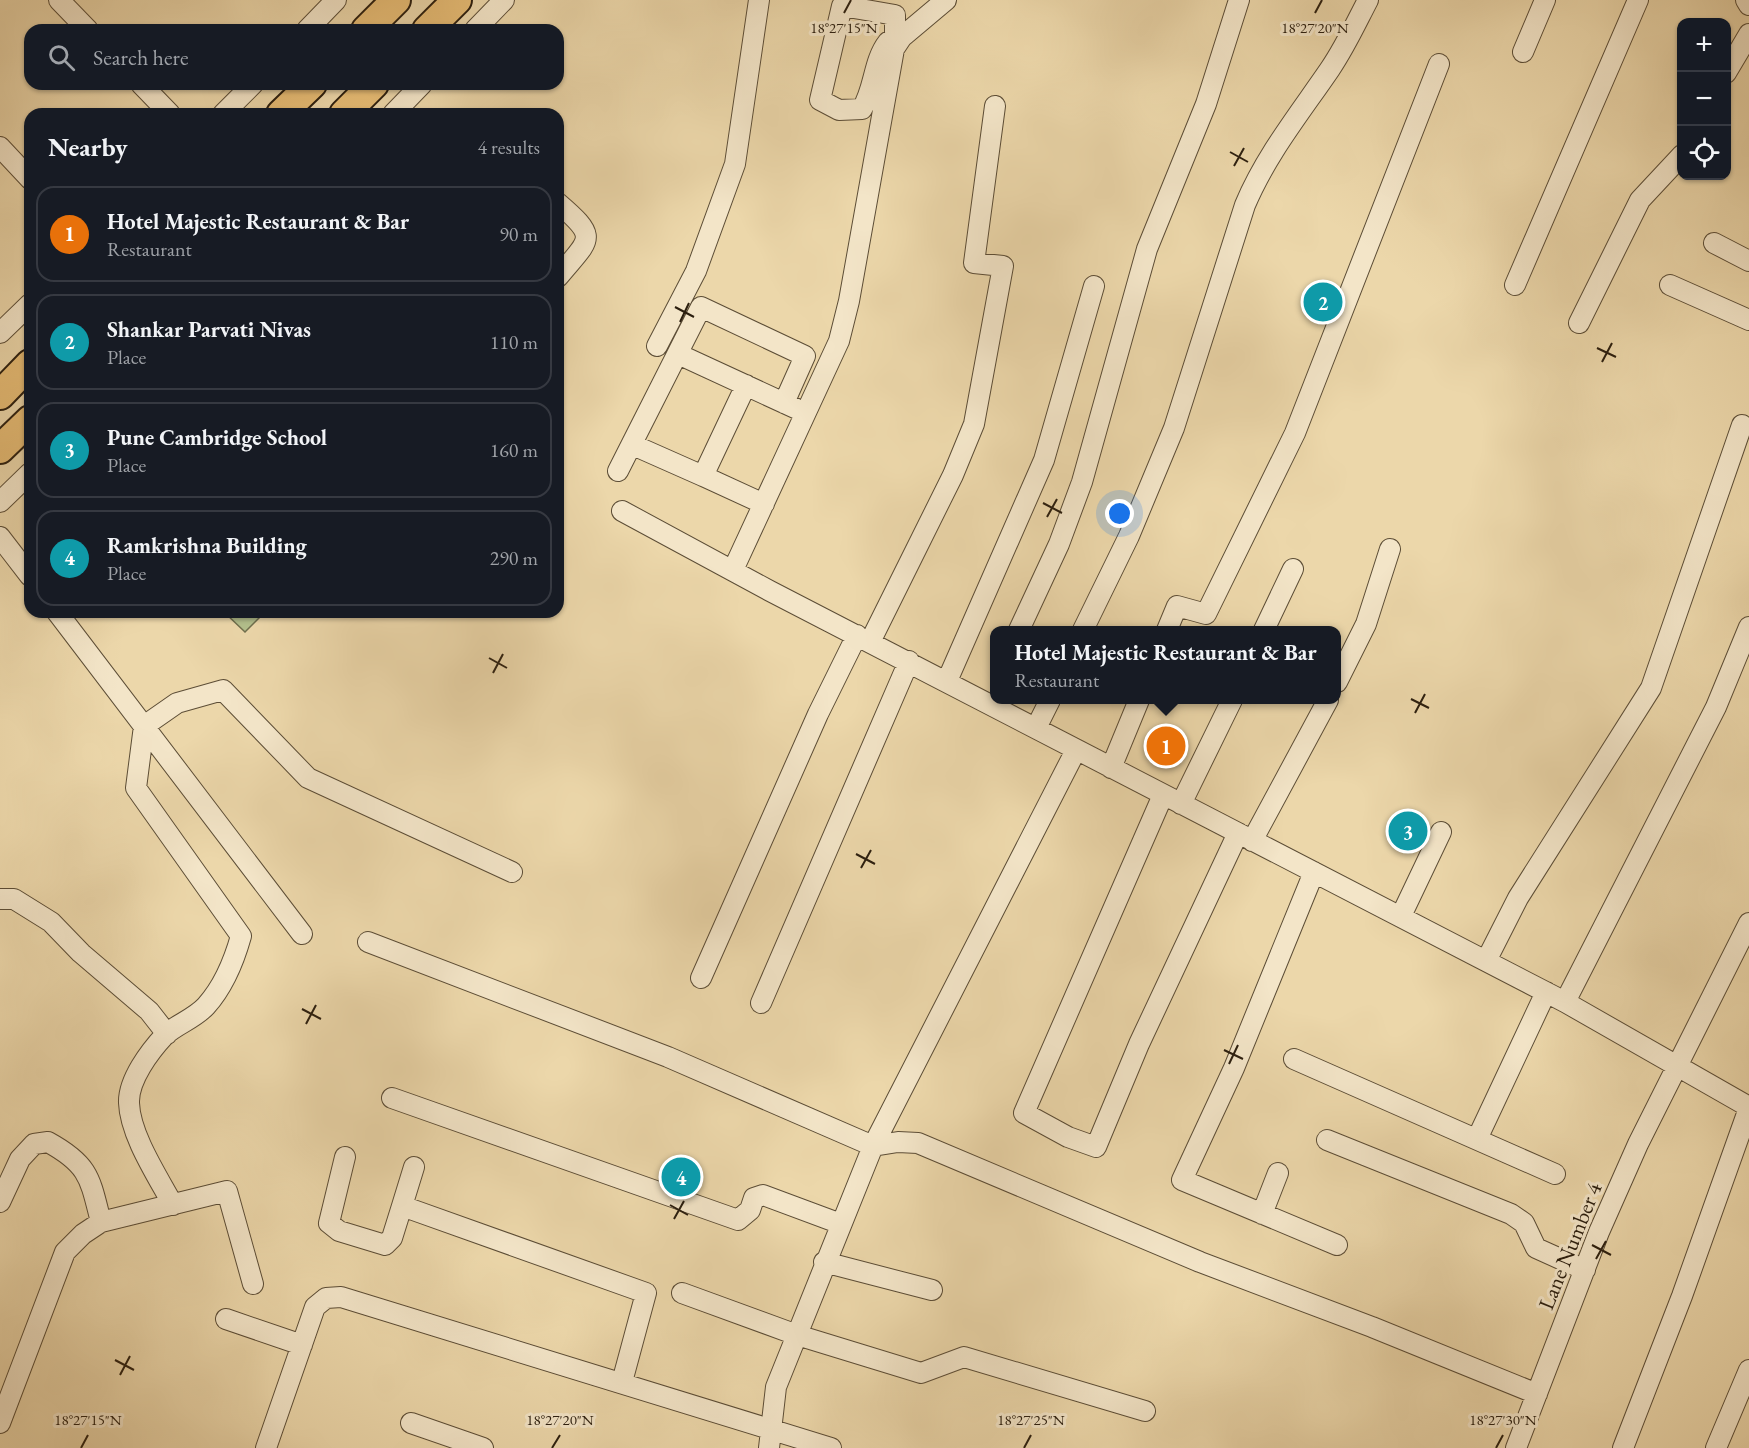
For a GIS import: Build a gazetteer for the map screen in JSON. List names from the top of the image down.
{
  "streets": {
    "street": ["Lane Number 4"]
  },
  "page": {
    "map_buttons": ["+", "−"],
    "search": "Search here",
    "heading": ["Nearby", "4 results"],
    "list": [
      {
        "mark": "1",
        "name": "Hotel Majestic Restaurant & Bar",
        "note": "Restaurant",
        "value": "90 m"
      },
      {
        "mark": "2",
        "name": "Shankar Parvati Nivas",
        "note": "Place",
        "value": "110 m"
      },
      {
        "mark": "3",
        "name": "Pune Cambridge School",
        "note": "Place",
        "value": "160 m"
      },
      {
        "mark": "4",
        "name": "Ramkrishna Building",
        "note": "Place",
        "value": "290 m"
      }
    ],
    "pins": [
      "2",
      "1",
      "3",
      "4"
    ],
    "popup": ["Hotel Majestic Restaurant & Bar", "Restaurant"]
  },
  "coordinates": [
    "18°27'15\"N",
    "18°27'20\"N",
    "18°27'25\"N",
    "18°27'30\"N"
  ]
}
